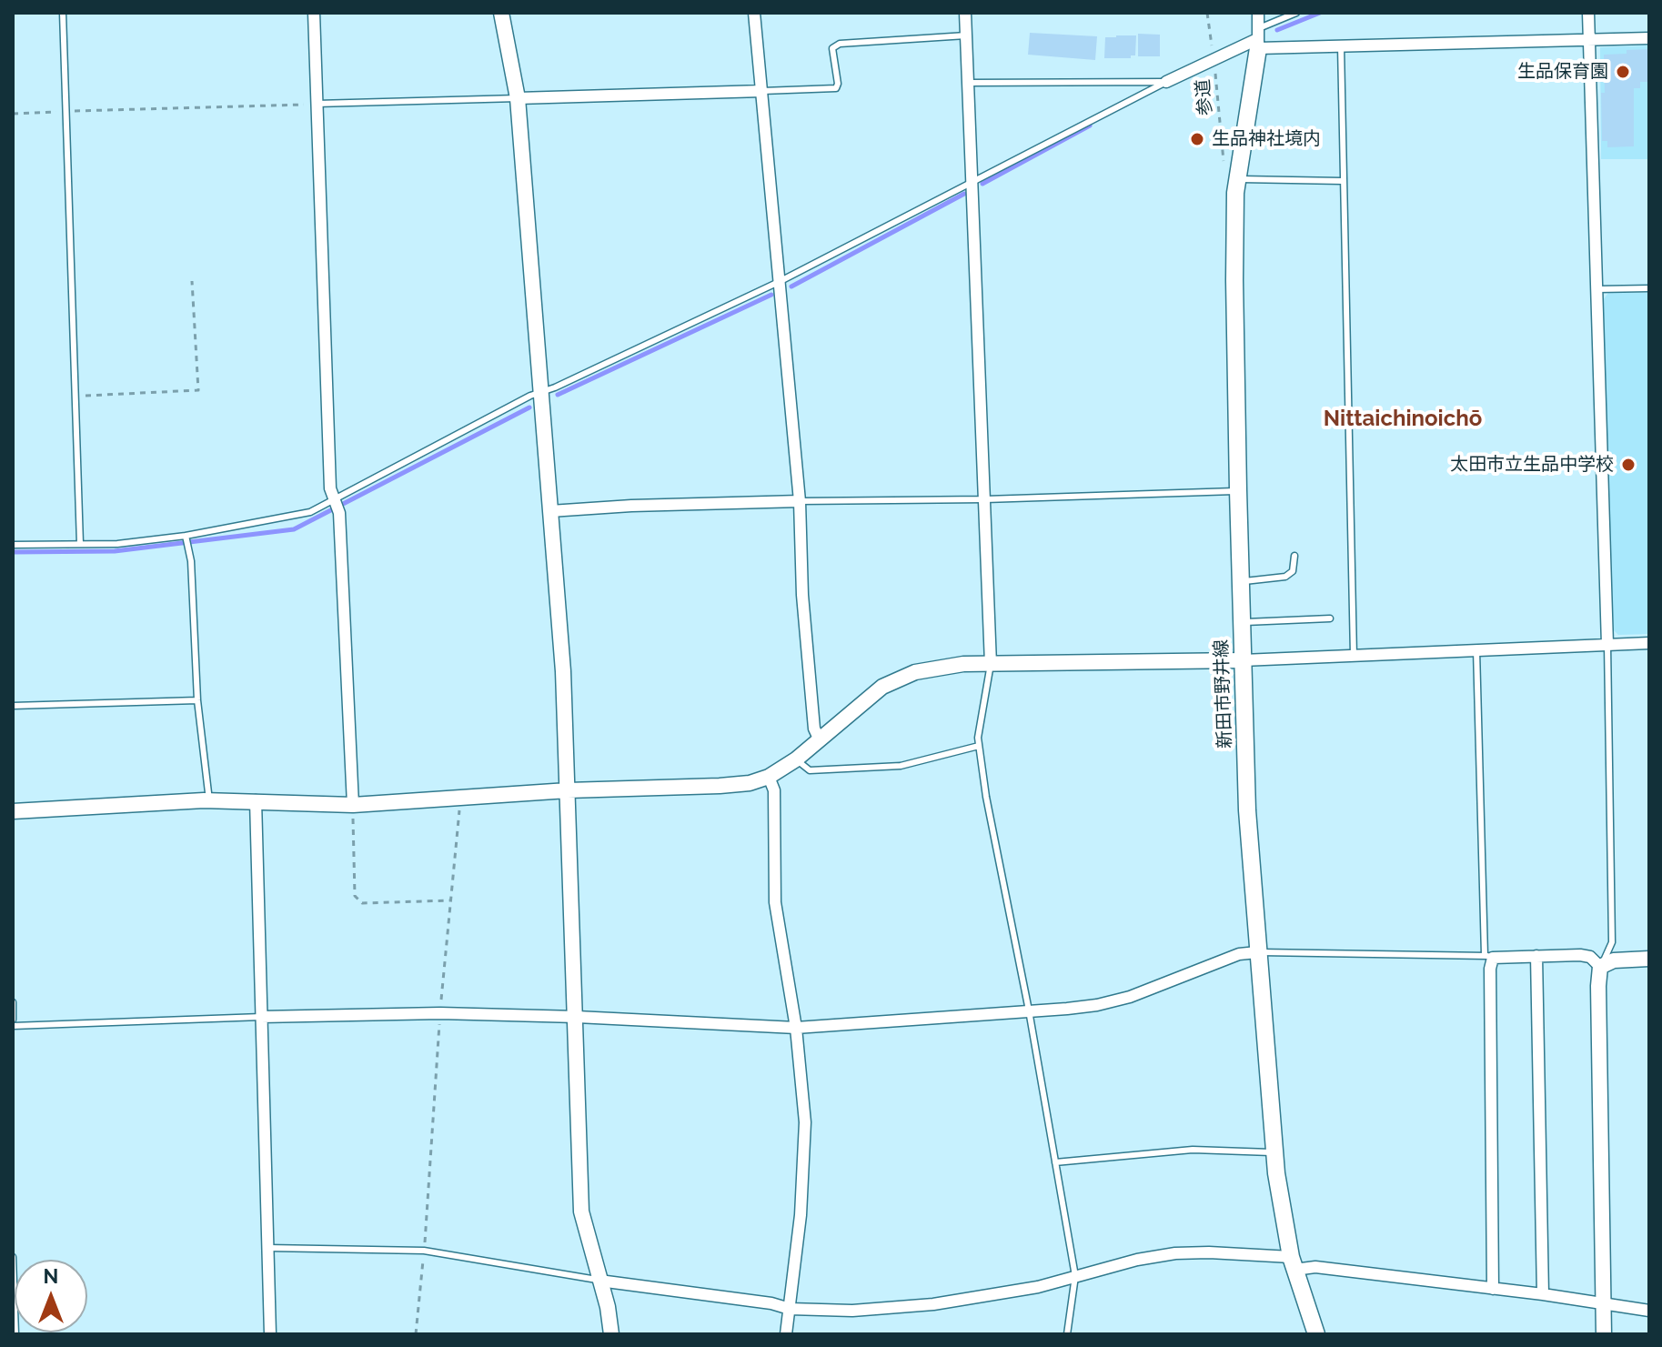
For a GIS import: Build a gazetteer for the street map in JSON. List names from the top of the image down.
{
  "streets": {
    "main road": ["新田市野井線"],
    "path": ["参道"]
  },
  "districts": ["Nittaichinoichō"],
  "places": ["生品保育園", "生品神社境内", "太田市立生品中学校"],
  "north": "top"
}
